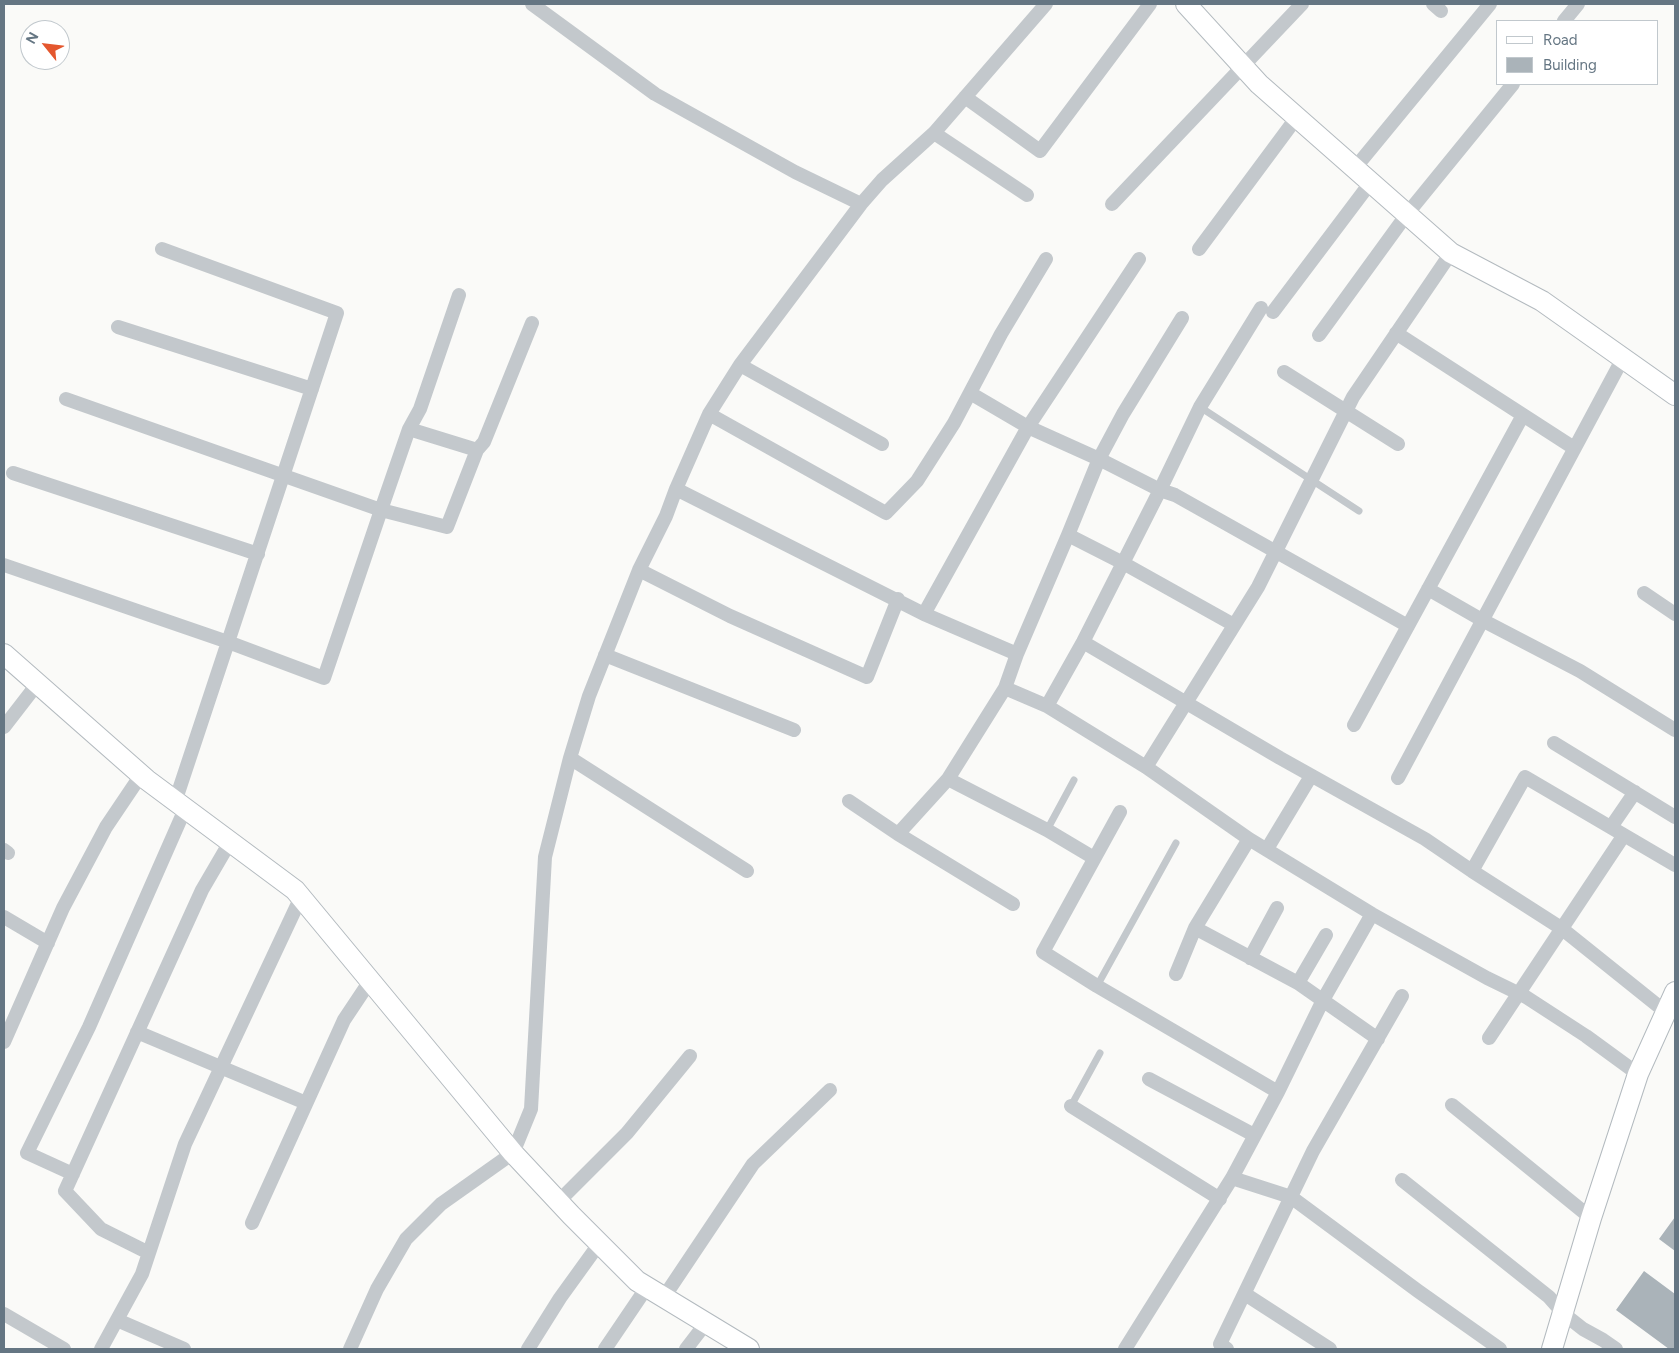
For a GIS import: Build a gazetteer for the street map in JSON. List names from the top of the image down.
{
  "legend": ["Road", "Building"],
  "north": "top left"
}
